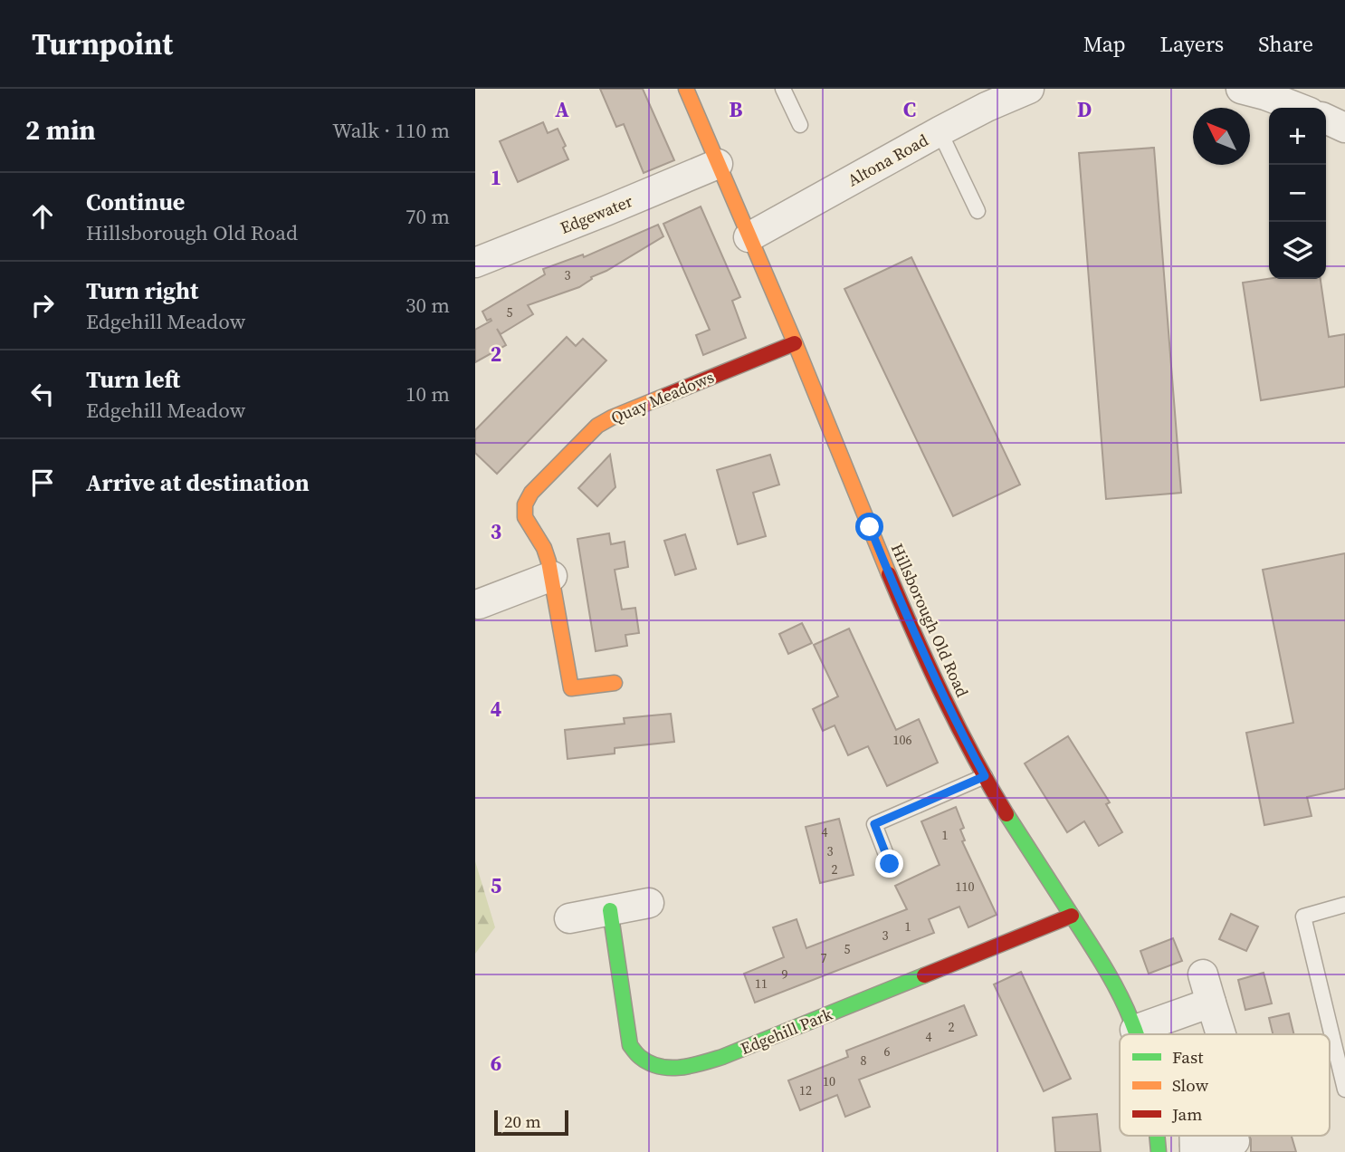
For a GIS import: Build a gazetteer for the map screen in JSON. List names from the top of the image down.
{
  "streets": {
    "street": [
      "Altona Road",
      "Edgewater",
      "Quay Meadows",
      "Hillsborough Old Road",
      "Edgehill Park"
    ]
  },
  "crossings": [
    ["Altona Road", "Hillsborough Old Road"],
    ["Edgewater", "Hillsborough Old Road"],
    ["Quay Meadows", "Hillsborough Old Road"],
    ["Hillsborough Old Road", "Edgehill Park"]
  ],
  "house_numbers": [
    "3",
    "5",
    "106",
    "4",
    "1",
    "3",
    "2",
    "110",
    "1",
    "3",
    "5",
    "7",
    "9",
    "11",
    "2",
    "4",
    "6",
    "8",
    "10",
    "12"
  ],
  "legend": ["Fast", "Slow", "Jam"],
  "scale_bar": "20 m",
  "north": "top left",
  "page": {
    "header": "Turnpoint",
    "nav": ["Map", "Layers", "Share"],
    "heading": ["2 min", "Walk · 110 m"],
    "map_buttons": ["+", "−"],
    "list": [
      ["Continue", "Hillsborough Old Road", "70 m"],
      ["Turn right", "Edgehill Meadow", "30 m"],
      ["Turn left", "Edgehill Meadow", "10 m"],
      "Arrive at destination"
    ],
    "scale": "20 m"
  },
  "grid": {
    "columns": [
      "A",
      "B",
      "C",
      "D"
    ],
    "rows": [
      "1",
      "2",
      "3",
      "4",
      "5",
      "6"
    ]
  }
}
